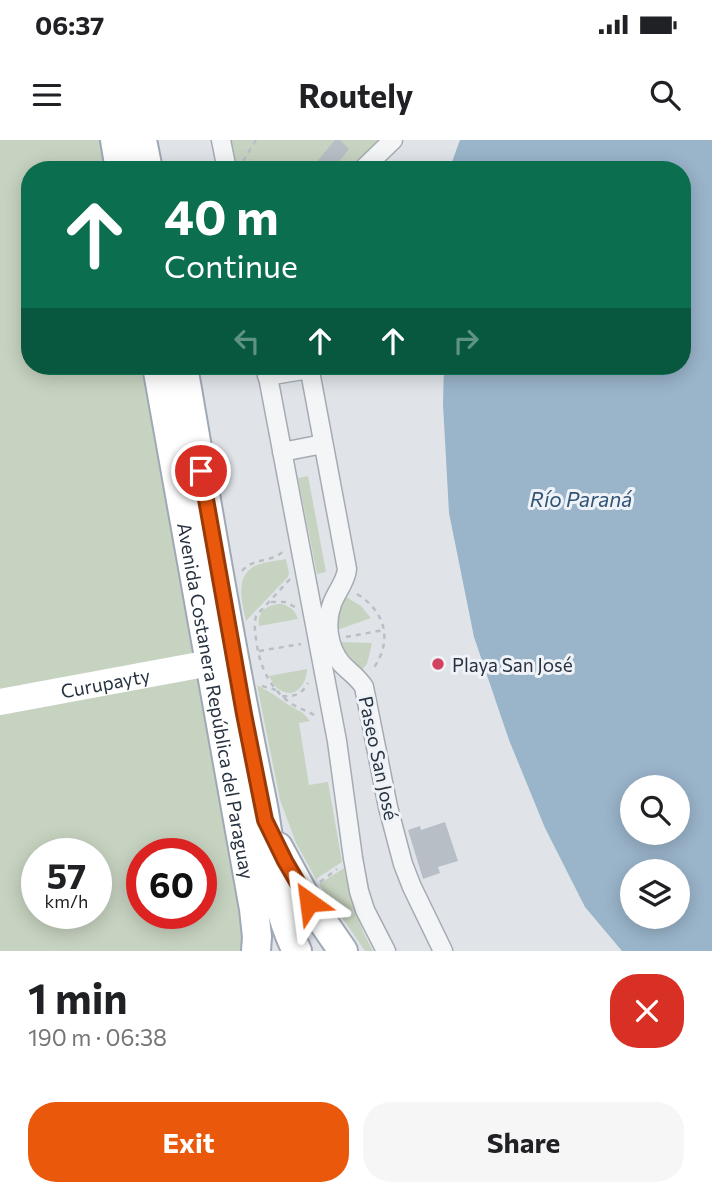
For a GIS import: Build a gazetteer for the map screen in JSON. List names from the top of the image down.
{
  "streets": {
    "main road": ["Avenida Costanera República del Paraguay"],
    "street": ["Curupayty", "Paseo San José"]
  },
  "crossings": [
    ["Curupayty", "Avenida Costanera República del Paraguay"]
  ],
  "water": ["Río Paraná"],
  "places": ["Playa San José"],
  "page": {
    "status": "06:37",
    "header": "Routely",
    "turn": ["40 m", "Continue"],
    "speed": "57 km/h",
    "limit": "60",
    "heading": ["1 min", "190 m · 06:38"],
    "buttons": ["Exit", "Share"]
  }
}
